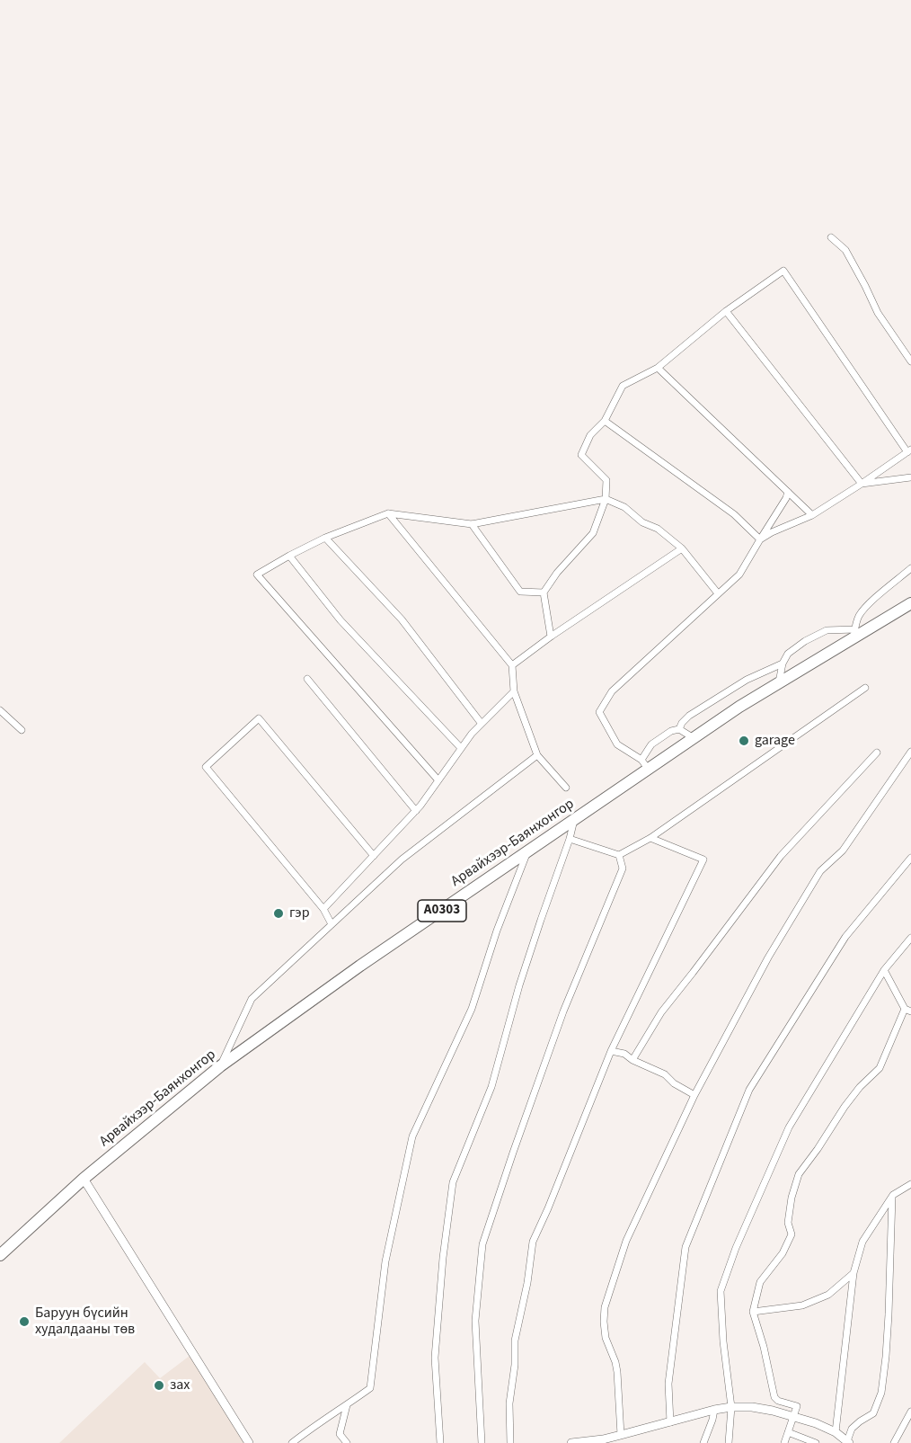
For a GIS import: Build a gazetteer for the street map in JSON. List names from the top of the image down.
{
  "streets": {
    "highway": ["Арвайхээр-Баянхонгор", "A0303"]
  },
  "places": [
    "garage",
    "гэр",
    "Баруун бүсийн худалдааны төв",
    "зах"
  ]
}
